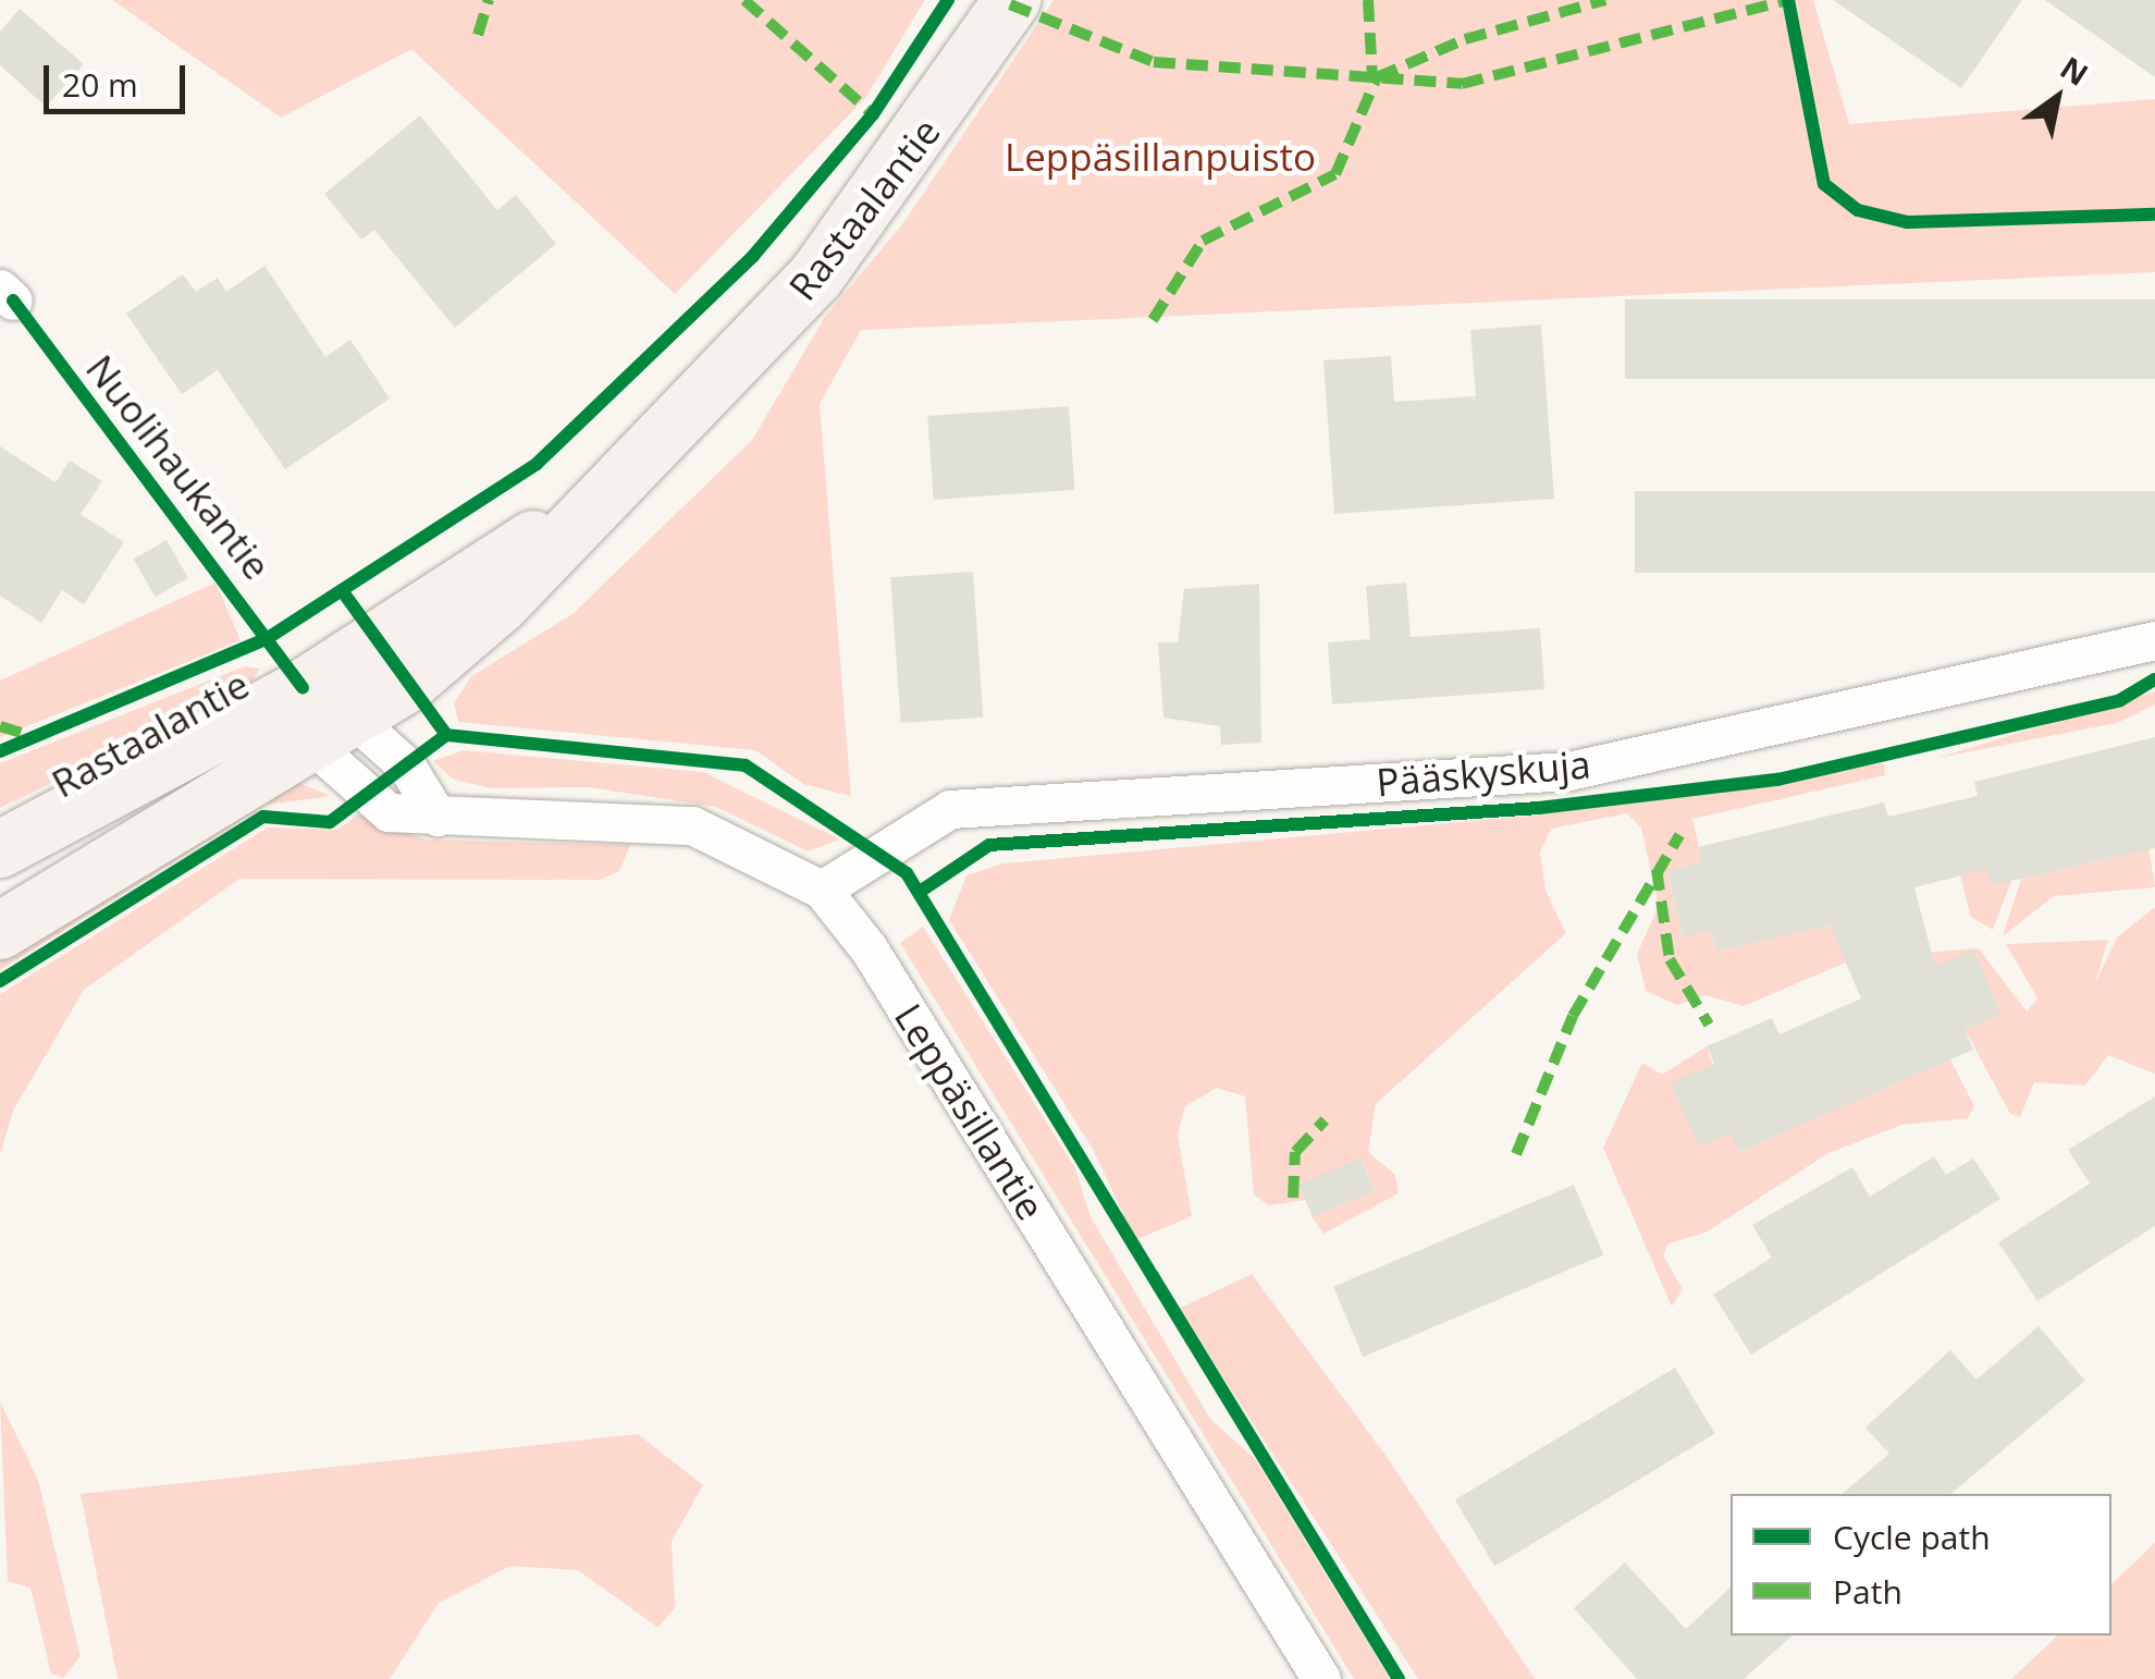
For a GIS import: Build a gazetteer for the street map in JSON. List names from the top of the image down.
{
  "streets": {
    "main road": ["Rastaalantie"],
    "street": ["Pääskyskuja", "Leppäsillantie"],
    "cycle path": ["Nuolihaukantie"]
  },
  "crossings": [
    ["Pääskyskuja", "Leppäsillantie"]
  ],
  "parks": ["Leppäsillanpuisto"],
  "legend": ["Cycle path", "Path"],
  "scale_bar": "20 m",
  "north": "top right"
}
